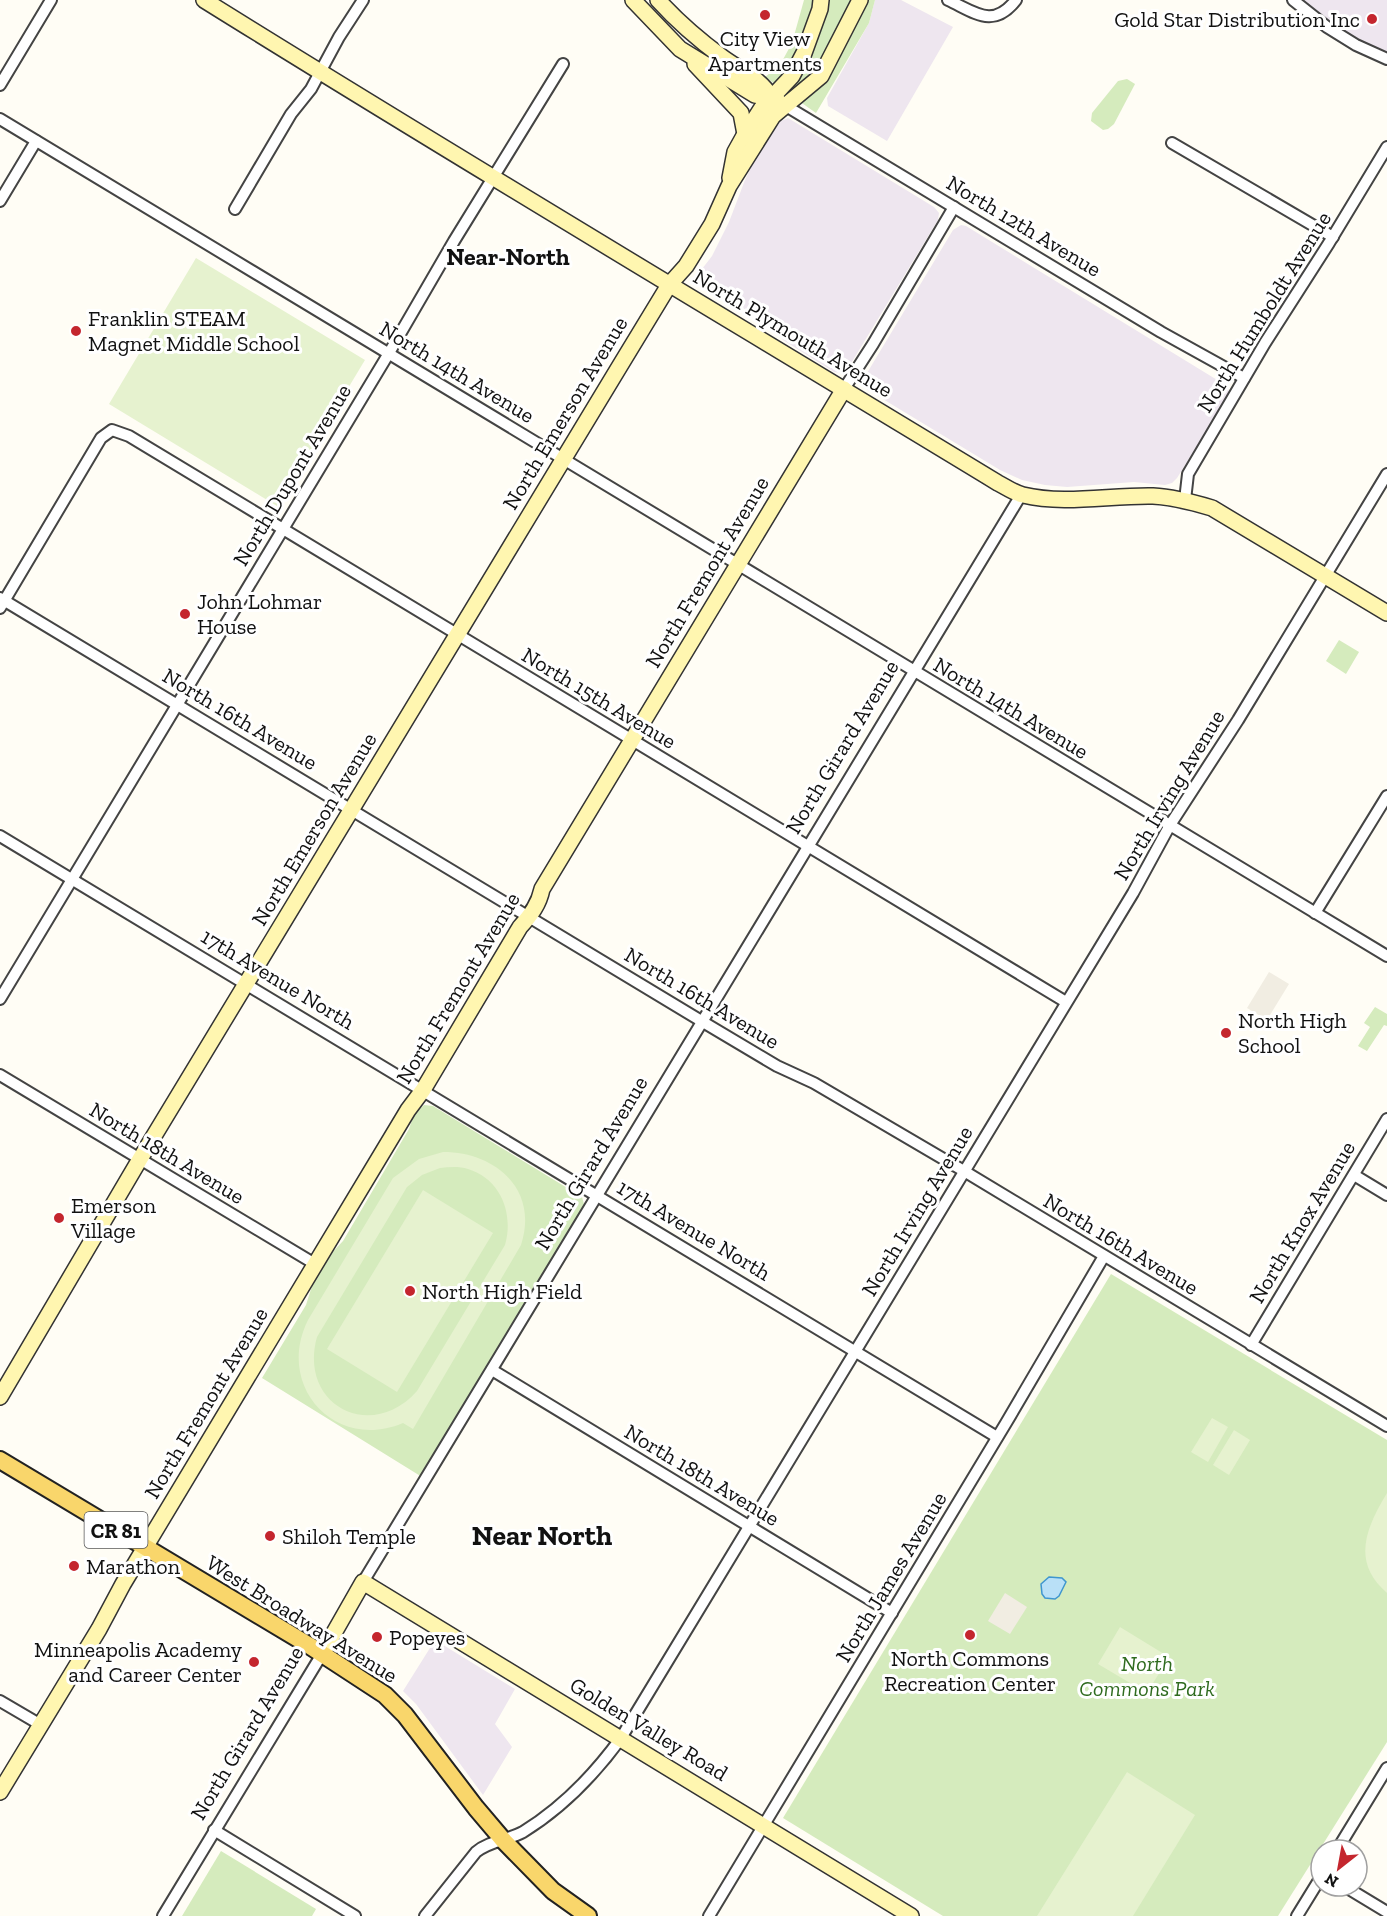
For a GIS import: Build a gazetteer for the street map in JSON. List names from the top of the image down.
{
  "streets": {
    "main road": ["CR 81", "West Broadway Avenue"],
    "street": [
      "North 12th Avenue",
      "North Humboldt Avenue",
      "North Plymouth Avenue",
      "North 14th Avenue",
      "North Emerson Avenue",
      "North Dupont Avenue",
      "North Fremont Avenue",
      "North 15th Avenue",
      "North 16th Avenue",
      "North Girard Avenue",
      "North Irving Avenue",
      "17th Avenue North",
      "North 18th Avenue",
      "North Knox Avenue",
      "North James Avenue",
      "Golden Valley Road"
    ]
  },
  "crossings": [
    ["North 12th Avenue", "North Humboldt Avenue"],
    ["North 12th Avenue", "North Fremont Avenue"],
    ["North Humboldt Avenue", "North Plymouth Avenue"],
    ["North Plymouth Avenue", "North Emerson Avenue"],
    ["North Plymouth Avenue", "North Dupont Avenue"],
    ["North Plymouth Avenue", "North Fremont Avenue"],
    ["North Plymouth Avenue", "North Girard Avenue"],
    ["North Plymouth Avenue", "North Irving Avenue"],
    ["North 14th Avenue", "North Emerson Avenue"],
    ["North 14th Avenue", "North Dupont Avenue"],
    ["North 14th Avenue", "North Fremont Avenue"],
    ["North 14th Avenue", "North Girard Avenue"],
    ["North 14th Avenue", "North Irving Avenue"],
    ["North Emerson Avenue", "North 15th Avenue"],
    ["North Emerson Avenue", "North 16th Avenue"],
    ["North Emerson Avenue", "17th Avenue North"],
    ["North Emerson Avenue", "North 18th Avenue"],
    ["North Dupont Avenue", "North 15th Avenue"],
    ["North Dupont Avenue", "North 16th Avenue"],
    ["North Dupont Avenue", "17th Avenue North"],
    ["North Fremont Avenue", "North 15th Avenue"],
    ["North Fremont Avenue", "North 16th Avenue"],
    ["North Fremont Avenue", "17th Avenue North"],
    ["North Fremont Avenue", "North 18th Avenue"],
    ["North Fremont Avenue", "West Broadway Avenue"],
    ["North 15th Avenue", "North 16th Avenue"],
    ["North 15th Avenue", "North Girard Avenue"],
    ["North 15th Avenue", "North Irving Avenue"],
    ["North 16th Avenue", "North Girard Avenue"],
    ["North 16th Avenue", "North Irving Avenue"],
    ["North 16th Avenue", "North Knox Avenue"],
    ["North 16th Avenue", "North James Avenue"],
    ["North Girard Avenue", "17th Avenue North"],
    ["North Girard Avenue", "North 18th Avenue"],
    ["North Girard Avenue", "West Broadway Avenue"],
    ["North Girard Avenue", "Golden Valley Road"],
    ["North Irving Avenue", "17th Avenue North"],
    ["North Irving Avenue", "North 18th Avenue"],
    ["North Irving Avenue", "West Broadway Avenue"],
    ["North Irving Avenue", "Golden Valley Road"],
    ["17th Avenue North", "North James Avenue"],
    ["North 18th Avenue", "North James Avenue"],
    ["North James Avenue", "Golden Valley Road"]
  ],
  "districts": ["Near-North", "Near North"],
  "parks": ["North Commons Park"],
  "places": [
    "City View Apartments",
    "Gold Star Distribution Inc",
    "Franklin STEAM Magnet Middle School",
    "John Lohmar House",
    "North High School",
    "Emerson Village",
    "North High Field",
    "Shiloh Temple",
    "Marathon",
    "North Commons Recreation Center",
    "Popeyes",
    "Minneapolis Academy and Career Center"
  ],
  "north": "bottom left"
}
